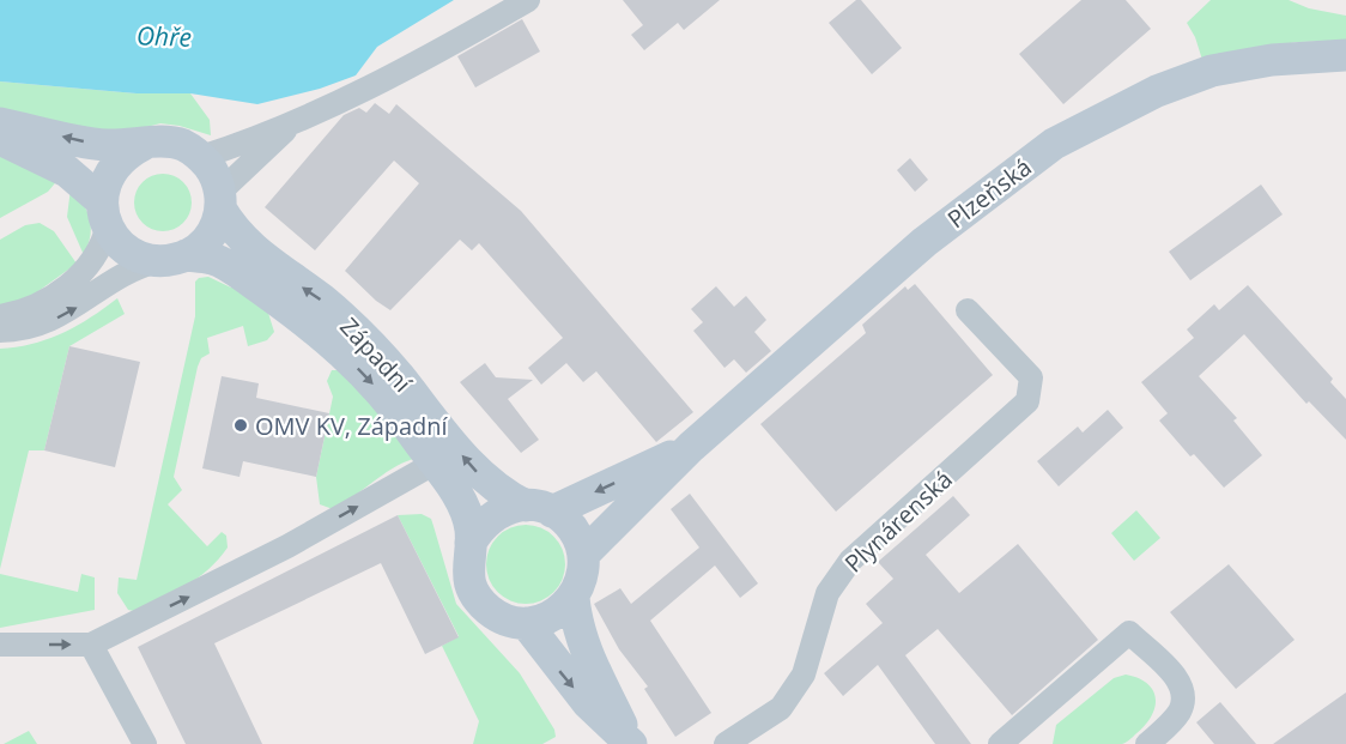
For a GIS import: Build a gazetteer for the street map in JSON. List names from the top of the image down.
{
  "streets": {
    "street": ["Plzeňská", "Západní", "Plynárenská"]
  },
  "crossings": [
    ["Plzeňská", "Západní"]
  ],
  "water": ["Ohře"],
  "places": ["OMV KV, Západní"]
}
